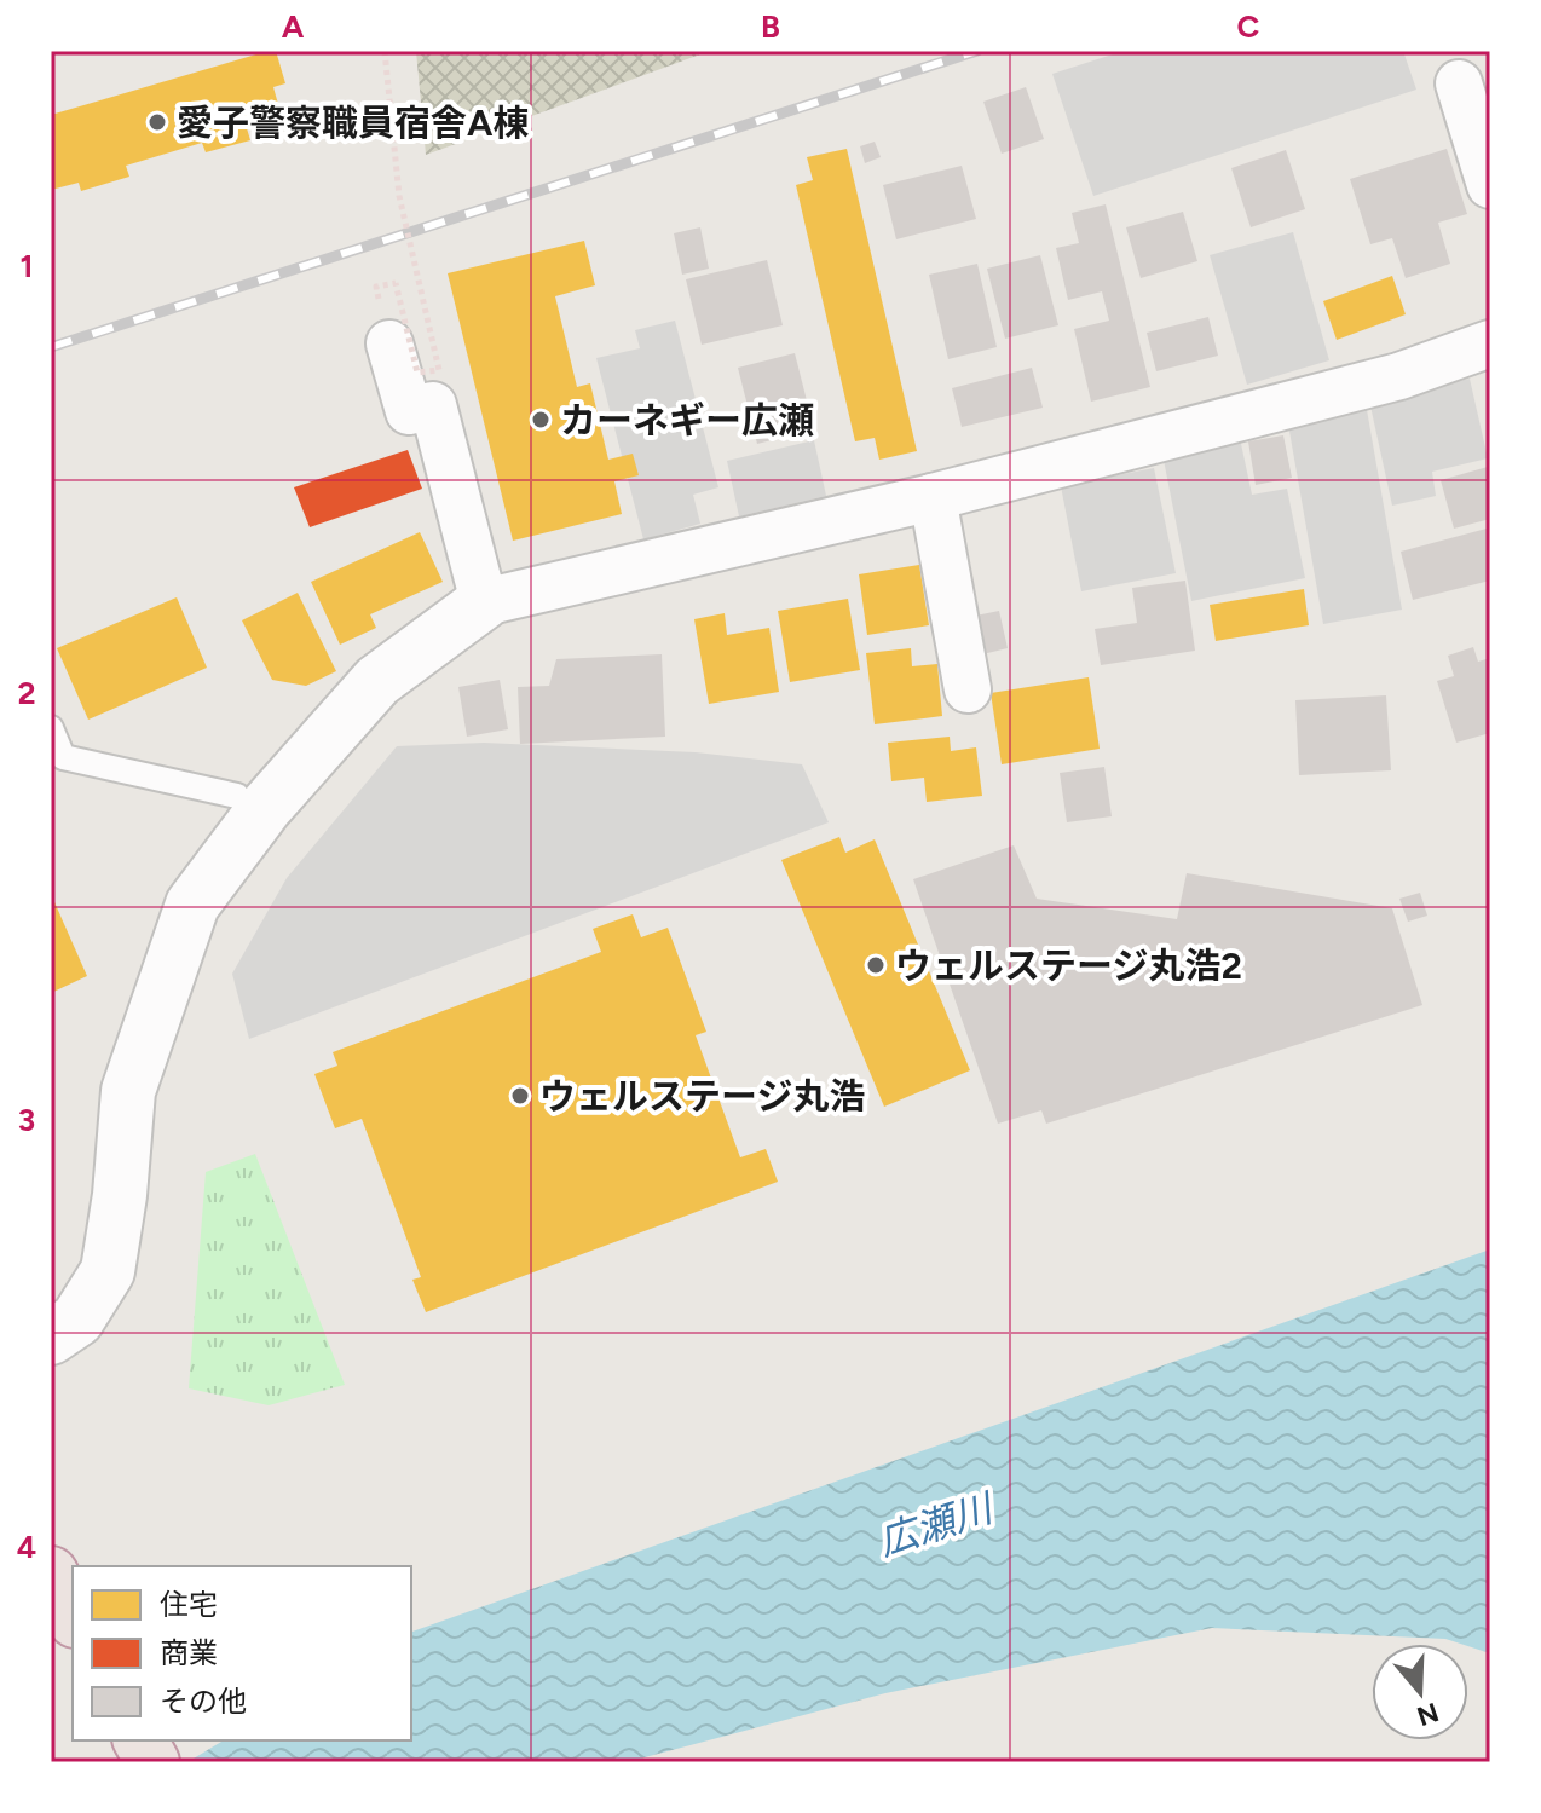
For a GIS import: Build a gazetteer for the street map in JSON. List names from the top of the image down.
{
  "water": ["広瀬川"],
  "places": [
    "愛子警察職員宿舎A棟",
    "カーネギー広瀬",
    "ウェルステージ丸浩2",
    "ウェルステージ丸浩"
  ],
  "legend": ["住宅", "商業", "その他"],
  "north": "bottom",
  "grid": {
    "columns": ["A", "B", "C"],
    "rows": [
      "1",
      "2",
      "3",
      "4"
    ]
  }
}
